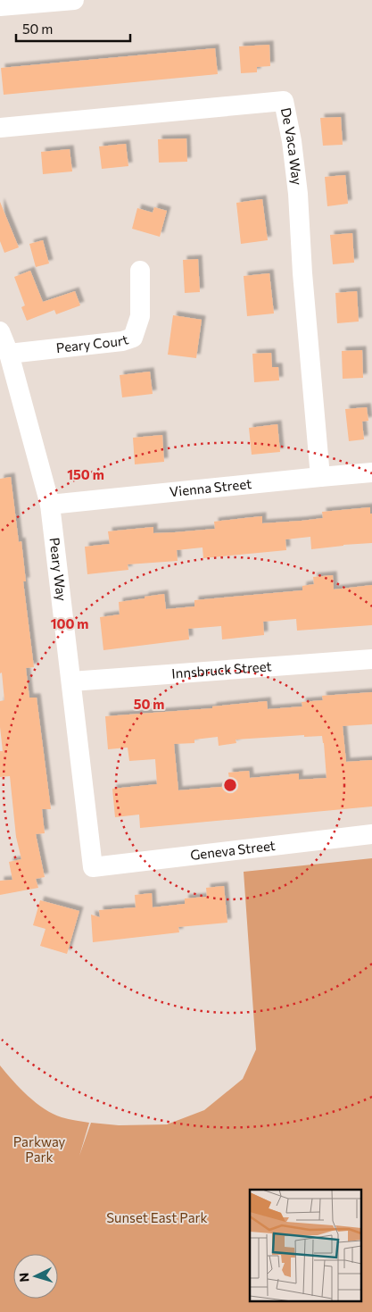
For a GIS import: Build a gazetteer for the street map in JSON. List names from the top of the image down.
{
  "streets": {
    "street": [
      "De Vaca Way",
      "Peary Court",
      "Vienna Street",
      "Peary Way",
      "Innsbruck Street",
      "Geneva Street"
    ]
  },
  "crossings": [
    ["De Vaca Way", "Vienna Street"],
    ["Peary Court", "Peary Way"],
    ["Vienna Street", "Peary Way"],
    ["Peary Way", "Innsbruck Street"],
    ["Peary Way", "Geneva Street"]
  ],
  "parks": ["Parkway Park", "Sunset East Park"],
  "scale_bar": "50 m",
  "north": "left",
  "rings": ["150 m", "100 m", "50 m"]
}
